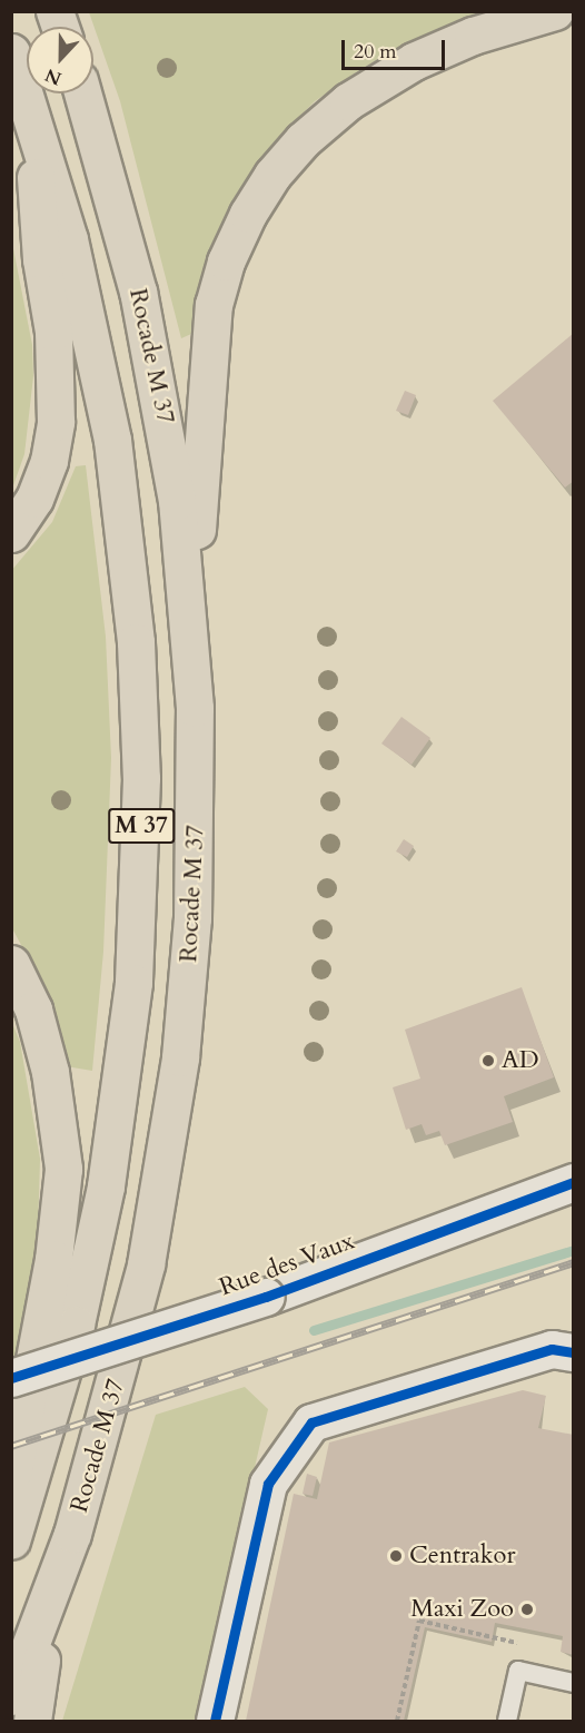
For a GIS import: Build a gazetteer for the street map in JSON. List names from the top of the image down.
{
  "streets": {
    "highway": ["Rocade M 37", "M 37"],
    "street": ["Rue des Vaux"]
  },
  "crossings": [
    ["Rocade M 37", "M 37"]
  ],
  "places": ["AD", "Centrakor", "Maxi Zoo"],
  "scale_bar": "20 m",
  "north": "bottom"
}
